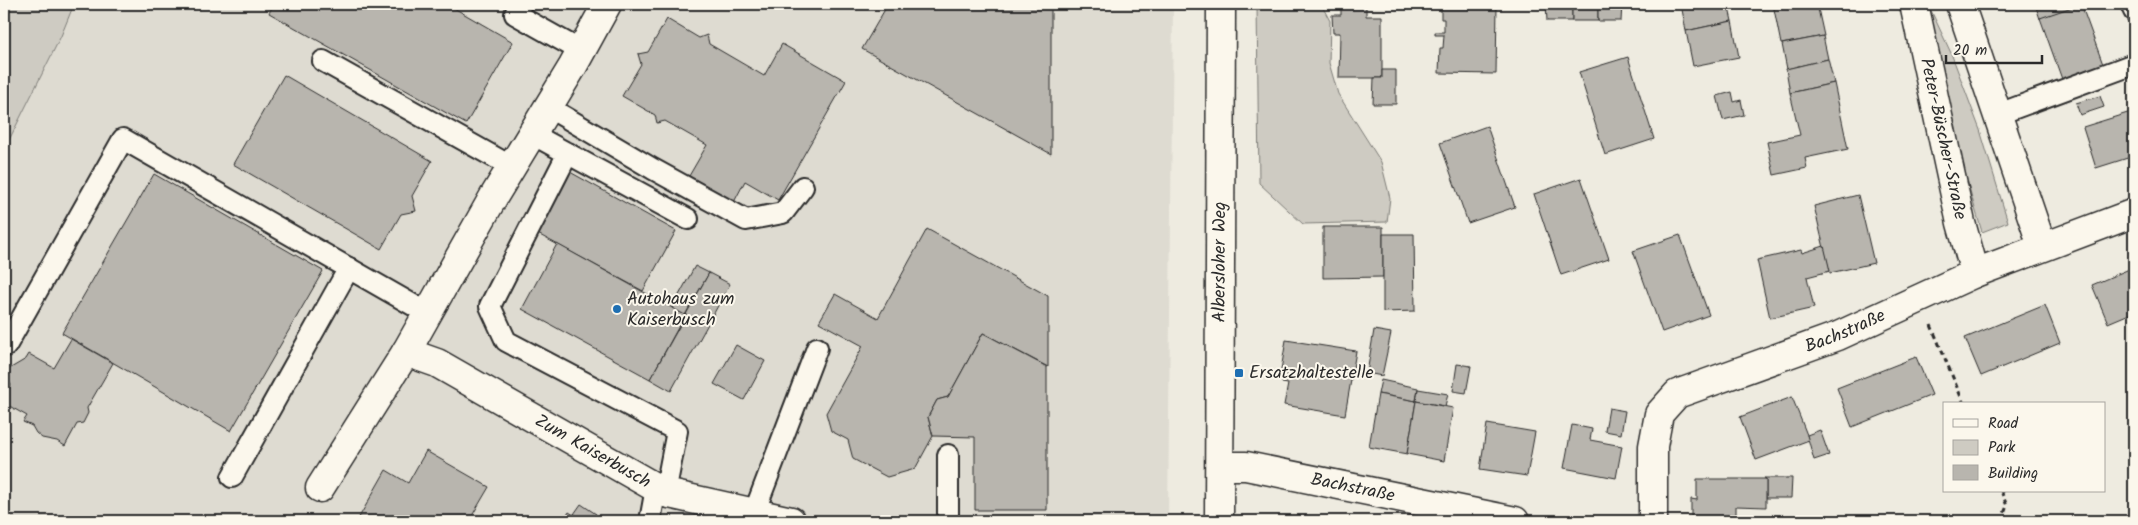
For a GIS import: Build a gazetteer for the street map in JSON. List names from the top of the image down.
{
  "streets": {
    "street": [
      "Peter-Büscher-Straße",
      "Albersloher Weg",
      "Bachstraße",
      "Zum Kaiserbusch"
    ]
  },
  "crossings": [
    ["Peter-Büscher-Straße", "Bachstraße"],
    ["Albersloher Weg", "Bachstraße"]
  ],
  "places": {
    "other": ["Autohaus zum Kaiserbusch"],
    "transit": ["Ersatzhaltestelle"]
  },
  "legend": ["Road", "Park", "Building"],
  "scale_bar": "20 m"
}
